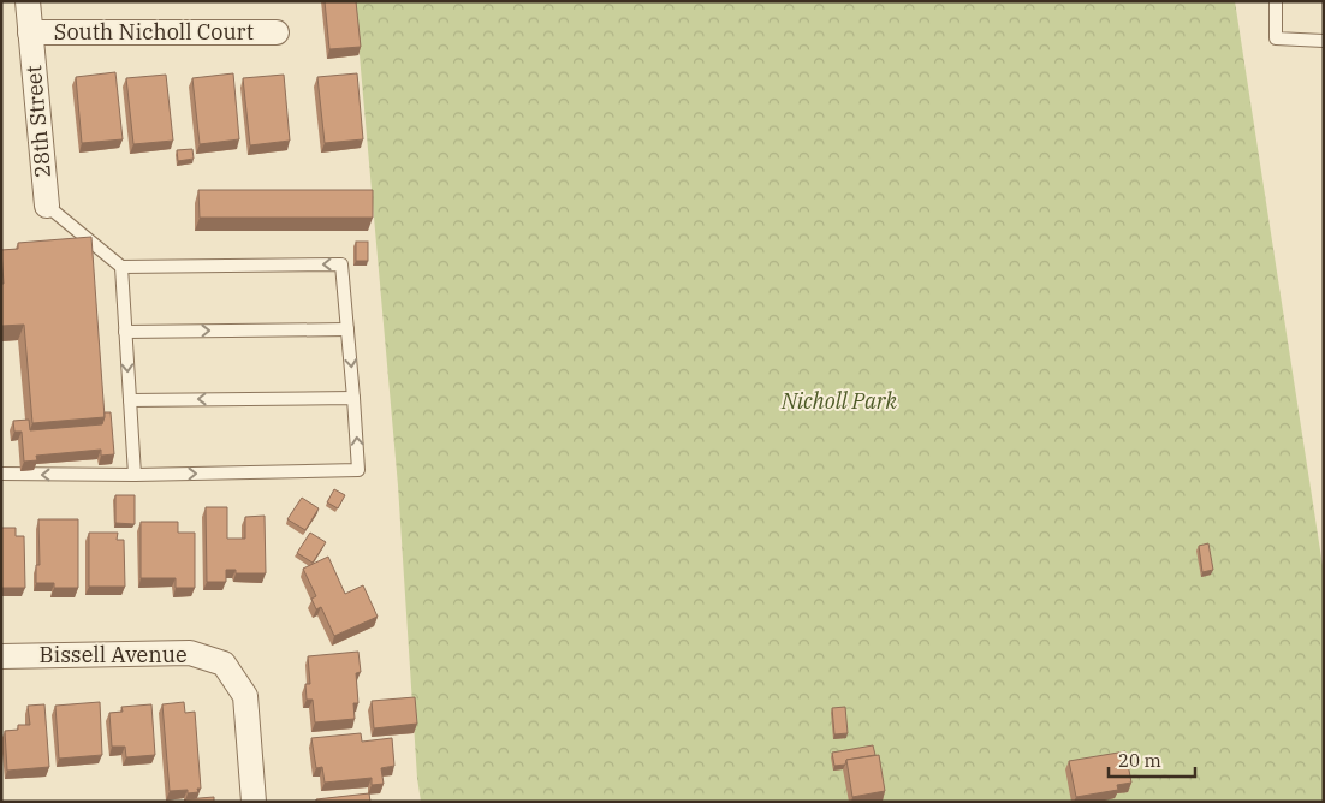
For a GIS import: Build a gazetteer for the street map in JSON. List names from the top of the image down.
{
  "streets": {
    "street": ["South Nicholl Court", "28th Street", "Bissell Avenue"]
  },
  "crossings": [
    ["South Nicholl Court", "28th Street"]
  ],
  "parks": ["Nicholl Park"],
  "scale_bar": "20 m"
}
